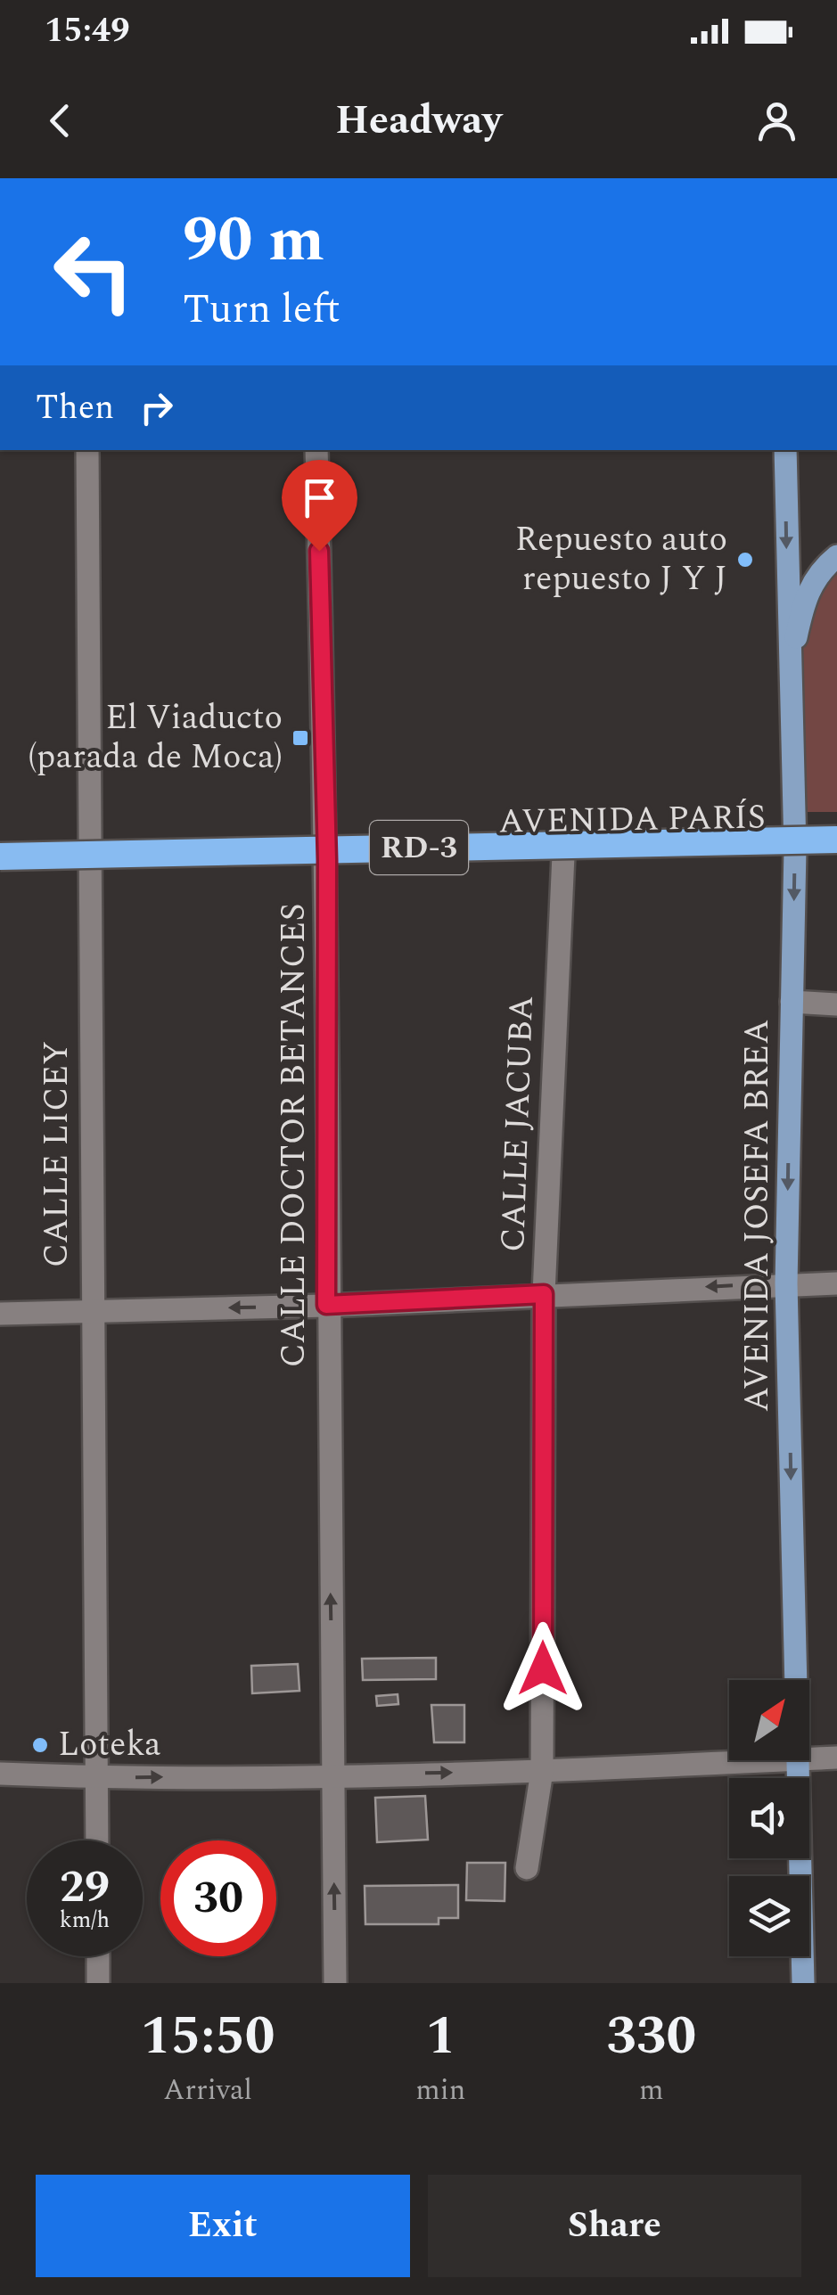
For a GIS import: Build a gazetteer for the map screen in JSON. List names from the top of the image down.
{
  "streets": {
    "highway": ["RD-3"],
    "main road": ["AVENIDA PARÍS", "AVENIDA JOSEFA BREA"],
    "street": ["CALLE JACUBA", "CALLE DOCTOR BETANCES", "CALLE LICEY"]
  },
  "crossings": [
    ["AVENIDA PARÍS", "CALLE JACUBA"],
    ["AVENIDA PARÍS", "CALLE DOCTOR BETANCES"],
    ["AVENIDA PARÍS", "CALLE LICEY"],
    ["AVENIDA PARÍS", "AVENIDA JOSEFA BREA"]
  ],
  "one_way": ["CALLE DOCTOR BETANCES", "AVENIDA JOSEFA BREA"],
  "places": {
    "other": ["Repuesto auto repuesto J Y J", "Loteka"],
    "transit": ["El Viaducto (parada de Moca)"]
  },
  "north": "top right",
  "page": {
    "status": "15:49",
    "header": "Headway",
    "turn": ["90 m", "Turn left"],
    "then": "Then",
    "speed": "29 km/h",
    "limit": "30",
    "eta": [
      "15:50",
      "Arrival",
      "1",
      "min",
      "330",
      "m"
    ],
    "buttons": ["Exit", "Share"]
  }
}
